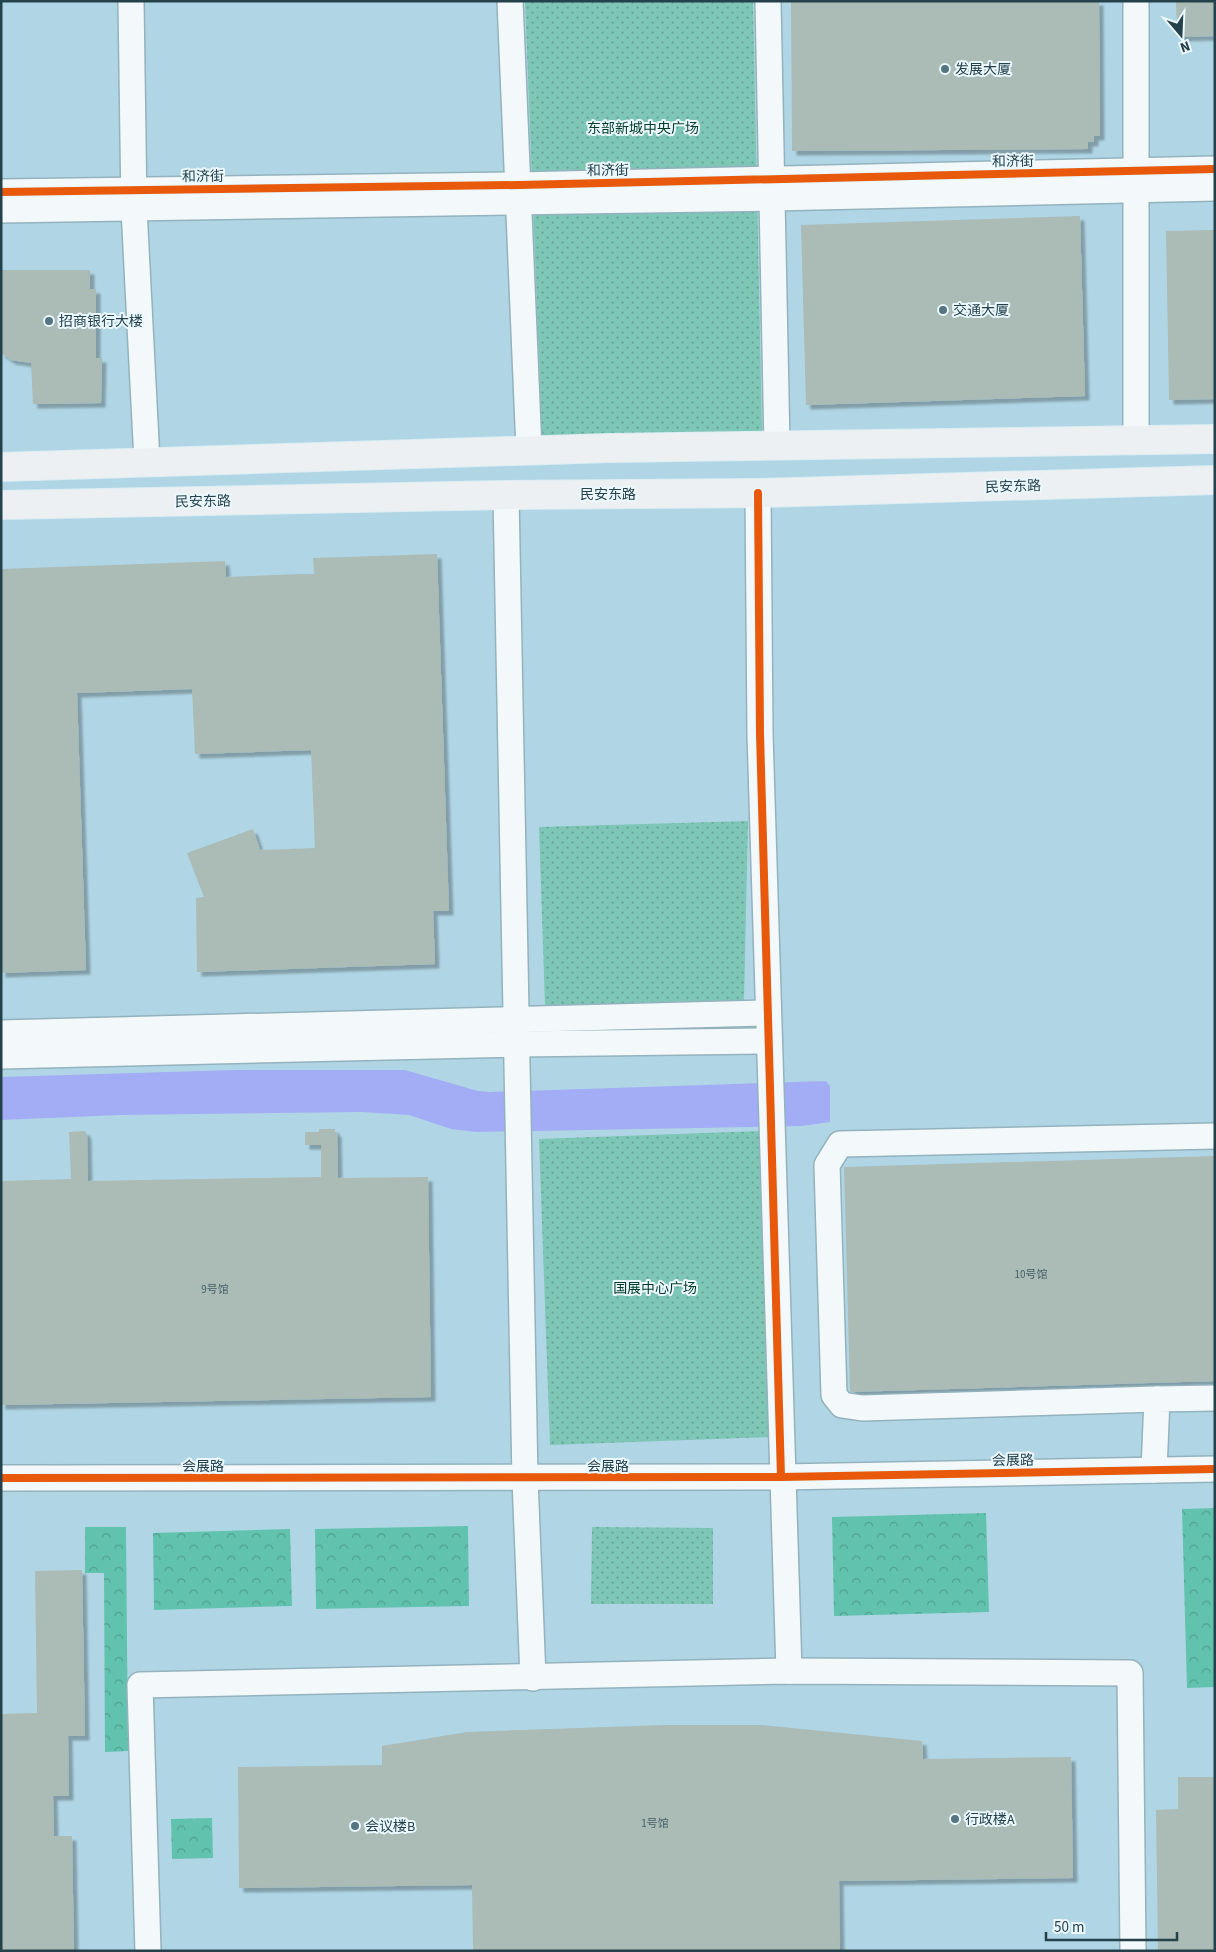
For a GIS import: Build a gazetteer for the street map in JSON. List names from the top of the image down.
{
  "streets": {
    "main road": ["民安东路"],
    "street": ["和济街", "会展路"]
  },
  "parks": ["东部新城中央广场", "国展中心广场"],
  "places": [
    "发展大厦",
    "交通大厦",
    "招商银行大楼",
    "行政楼A",
    "会议楼B"
  ],
  "house_numbers": ["10号馆", "9号馆", "1号馆"],
  "scale_bar": "50 m",
  "north": "bottom"
}
